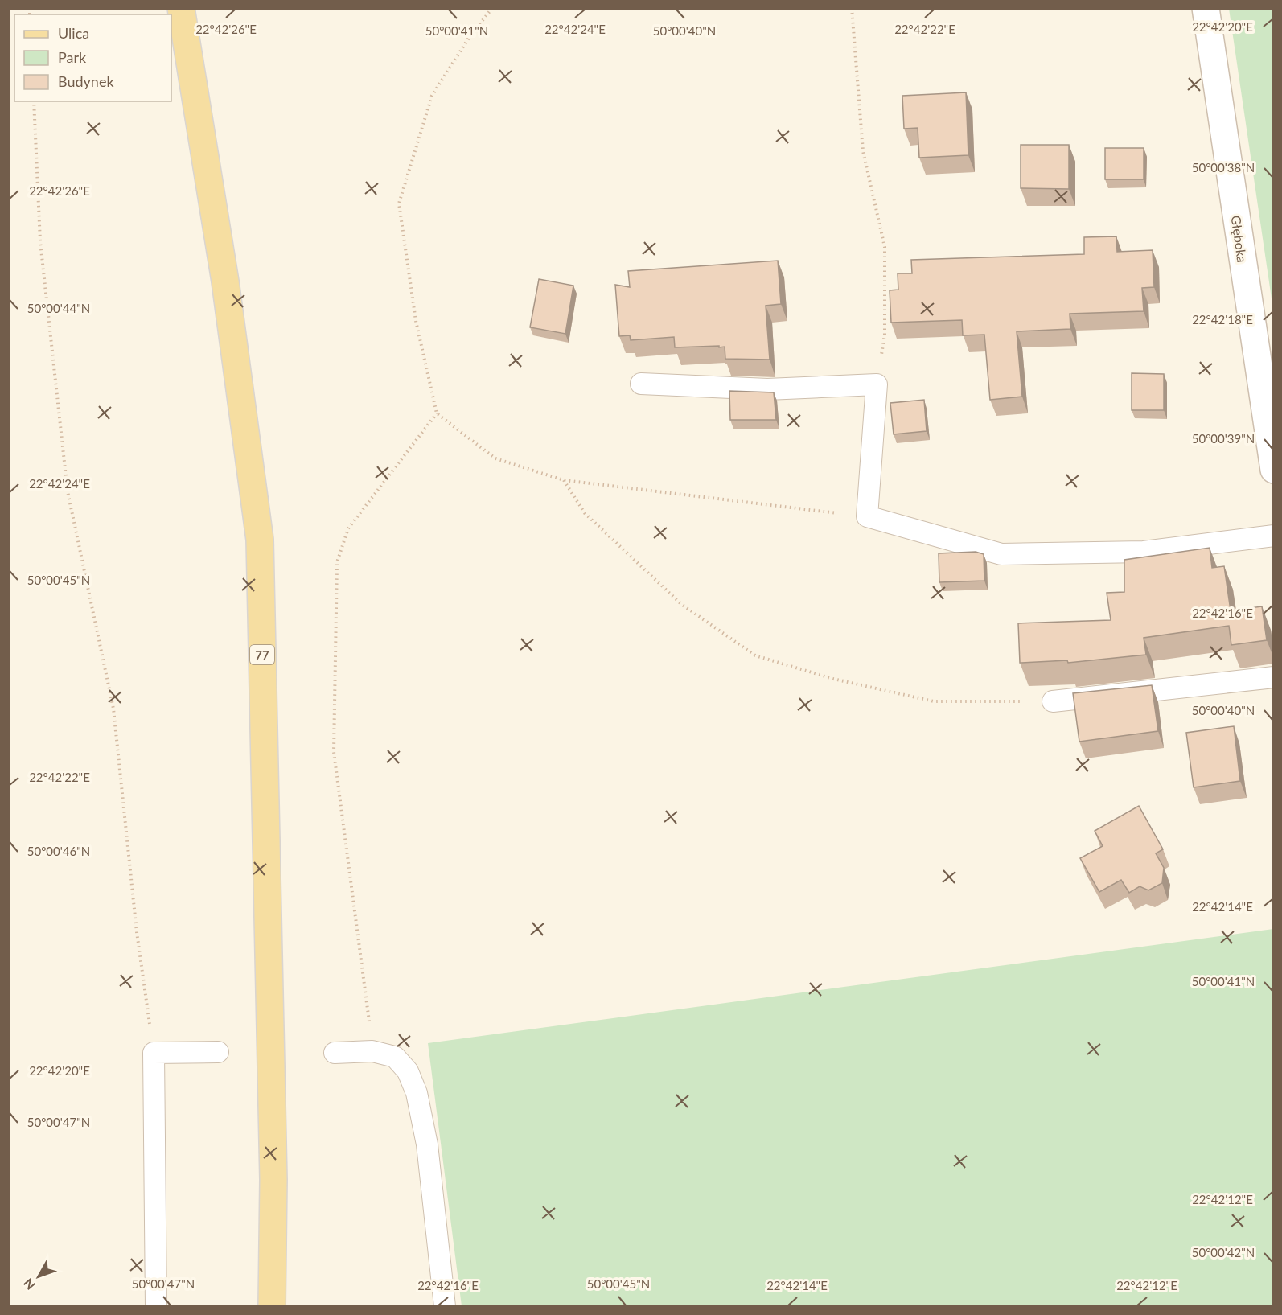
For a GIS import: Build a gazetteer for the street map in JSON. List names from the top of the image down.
{
  "streets": {
    "main road": ["77"],
    "street": ["Głęboka"]
  },
  "legend": ["Ulica", "Park", "Budynek"],
  "north": "bottom left",
  "coordinates": [
    "22°42'20\"E",
    "22°42'26\"E",
    "22°42'24\"E",
    "22°42'22\"E",
    "50°00'41\"N",
    "50°00'40\"N",
    "50°00'38\"N",
    "50°00'44\"N",
    "22°42'18\"E",
    "50°00'39\"N",
    "50°00'45\"N",
    "22°42'16\"E",
    "50°00'46\"N",
    "22°42'14\"E",
    "50°00'47\"N",
    "22°42'12\"E",
    "50°00'42\"N"
  ]
}
